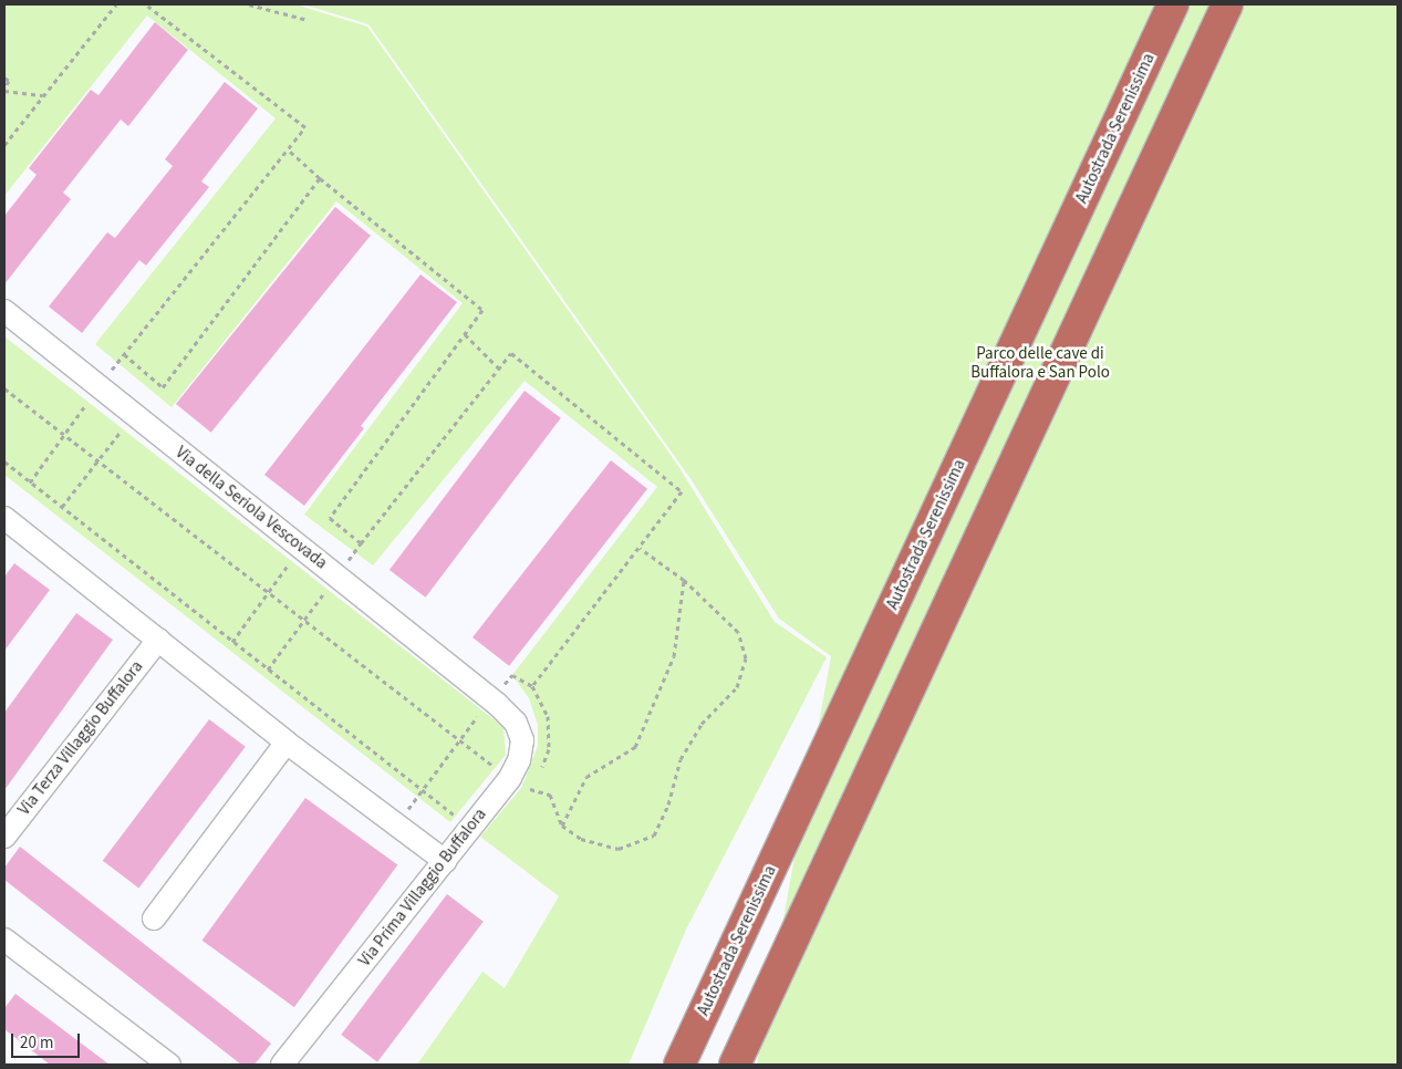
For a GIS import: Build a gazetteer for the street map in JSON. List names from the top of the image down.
{
  "streets": {
    "highway": ["Autostrada Serenissima"],
    "street": ["Via della Seriola Vescovada", "Via Terza Villaggio Buffalora", "Via Prima Villaggio Buffalora"]
  },
  "crossings": [
    ["Via della Seriola Vescovada", "Via Prima Villaggio Buffalora"]
  ],
  "parks": ["Parco delle cave di Buffalora e San Polo"],
  "scale_bar": "20 m"
}
